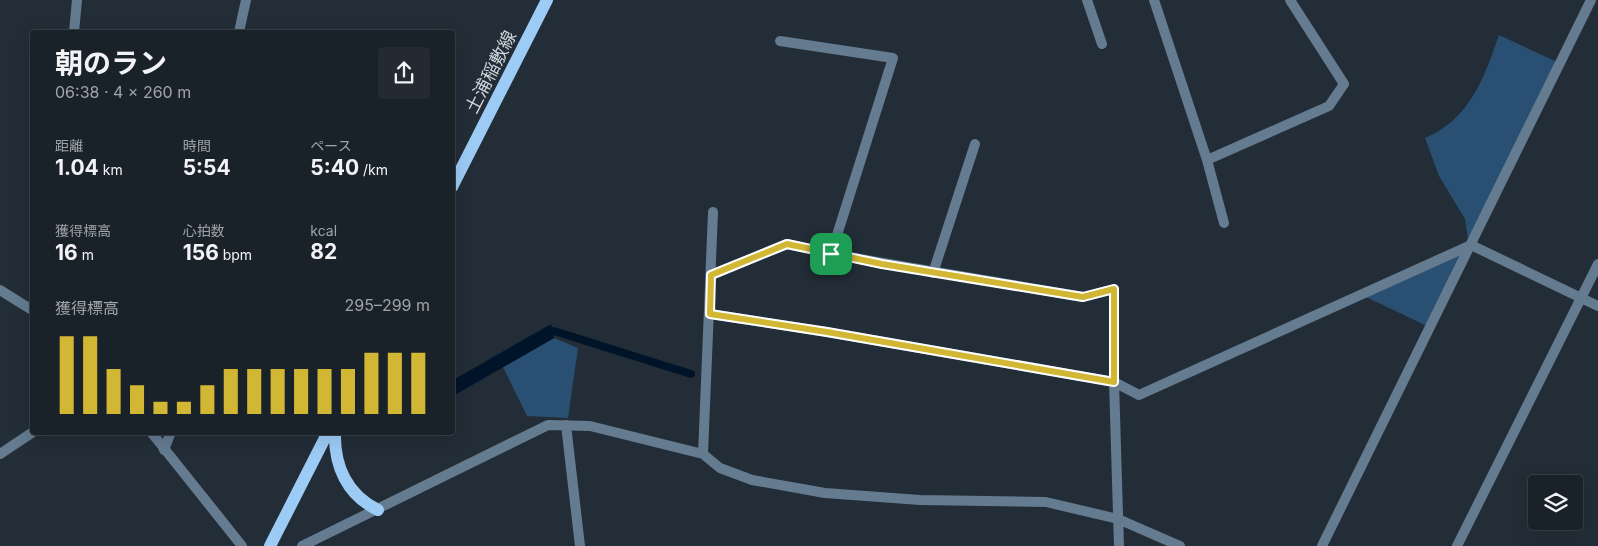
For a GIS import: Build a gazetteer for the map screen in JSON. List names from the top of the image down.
{
  "streets": {
    "main road": ["土浦稲敷線"]
  },
  "page": {
    "heading": ["朝のラン", "06:38 · 4 × 260 m"],
    "stats": [
      ["距離", "1.04 km"],
      ["時間", "5:54"],
      ["ペース", "5:40 /km"],
      ["獲得標高", "16 m"],
      ["心拍数", "156 bpm"],
      ["kcal", "82"]
    ],
    "chart": ["獲得標高", "295–299 m"]
  }
}
